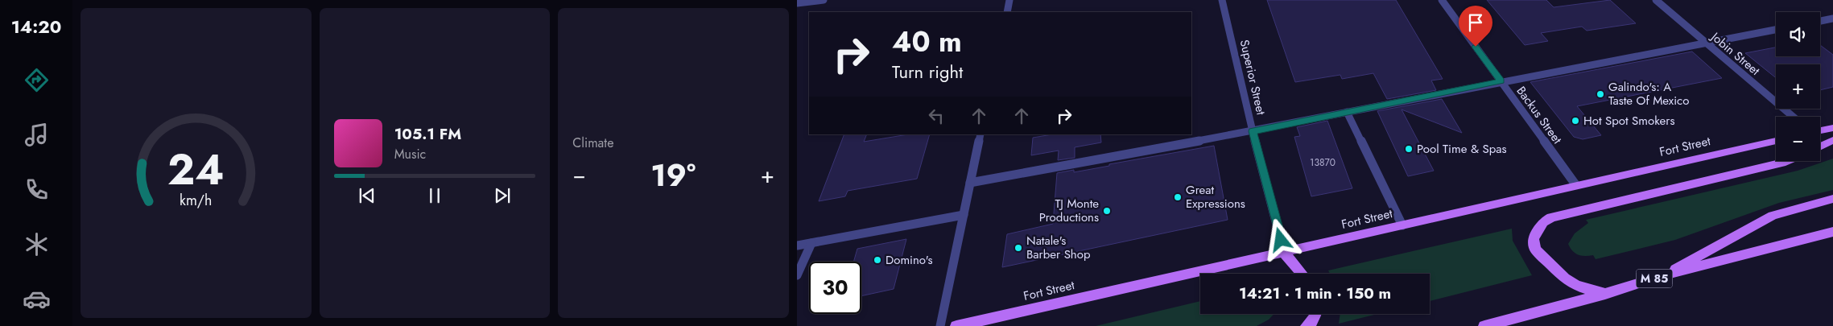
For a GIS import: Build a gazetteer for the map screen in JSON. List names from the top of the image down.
{
  "streets": {
    "main road": ["Fort Street", "M 85"],
    "street": ["Jobin Street", "Superior Street", "Backus Street"]
  },
  "crossings": [
    ["Superior Street", "Fort Street"],
    ["Backus Street", "Fort Street"]
  ],
  "places": [
    "Galindo's: A Taste Of Mexico",
    "Hot Spot Smokers",
    "Pool Time & Spas",
    "Great Expressions",
    "TJ Monte Productions",
    "Natale's Barber Shop",
    "Domino's"
  ],
  "house_numbers": ["13870"],
  "page": {
    "tabs": "14:20",
    "tile": "Climate",
    "map_buttons": ["+", "−"],
    "turn": ["40 m", "Turn right"],
    "song": ["105.1 FM", "Music"],
    "heat": ["−", "19°", "+"],
    "limit": "30",
    "trip": "14:21 · 1 min · 150 m",
    "gauge": ["24", "km/h"]
  }
}
